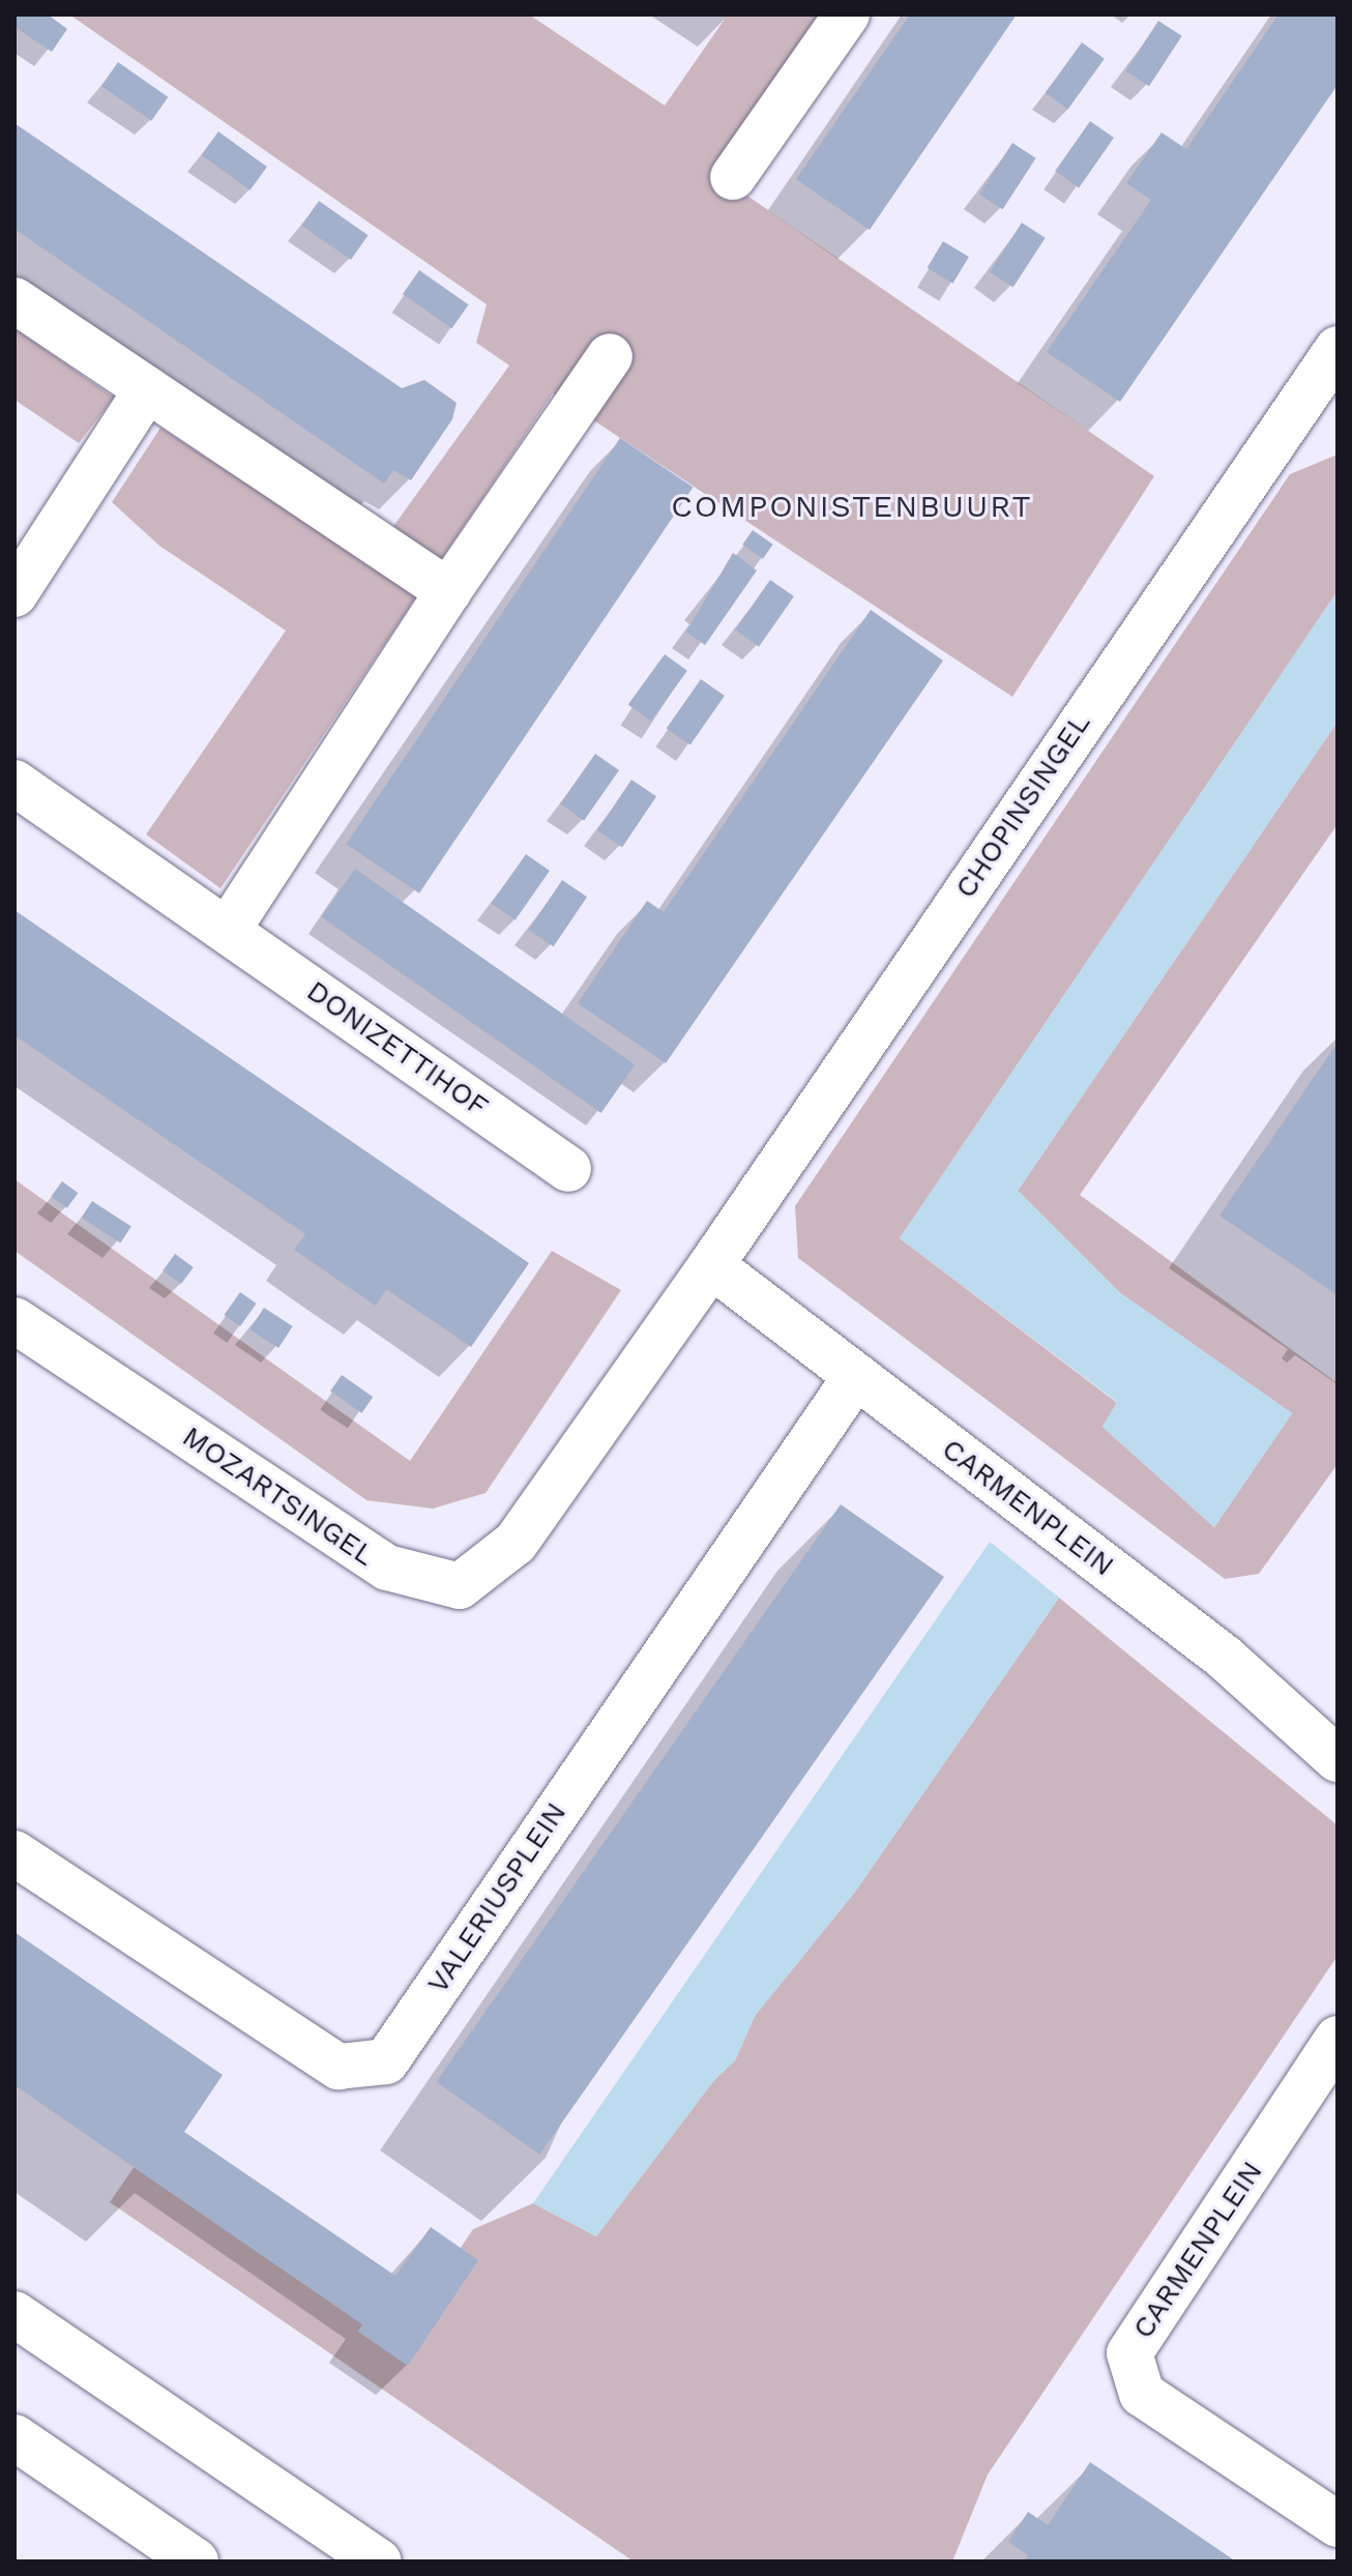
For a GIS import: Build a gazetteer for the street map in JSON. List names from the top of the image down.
{
  "streets": {
    "street": [
      "CHOPINSINGEL",
      "DONIZETTIHOF",
      "MOZARTSINGEL",
      "CARMENPLEIN",
      "VALERIUSPLEIN"
    ]
  },
  "crossings": [
    ["CHOPINSINGEL", "MOZARTSINGEL"],
    ["CHOPINSINGEL", "CARMENPLEIN"],
    ["MOZARTSINGEL", "CARMENPLEIN"],
    ["CARMENPLEIN", "VALERIUSPLEIN"]
  ],
  "districts": ["COMPONISTENBUURT"]
}
